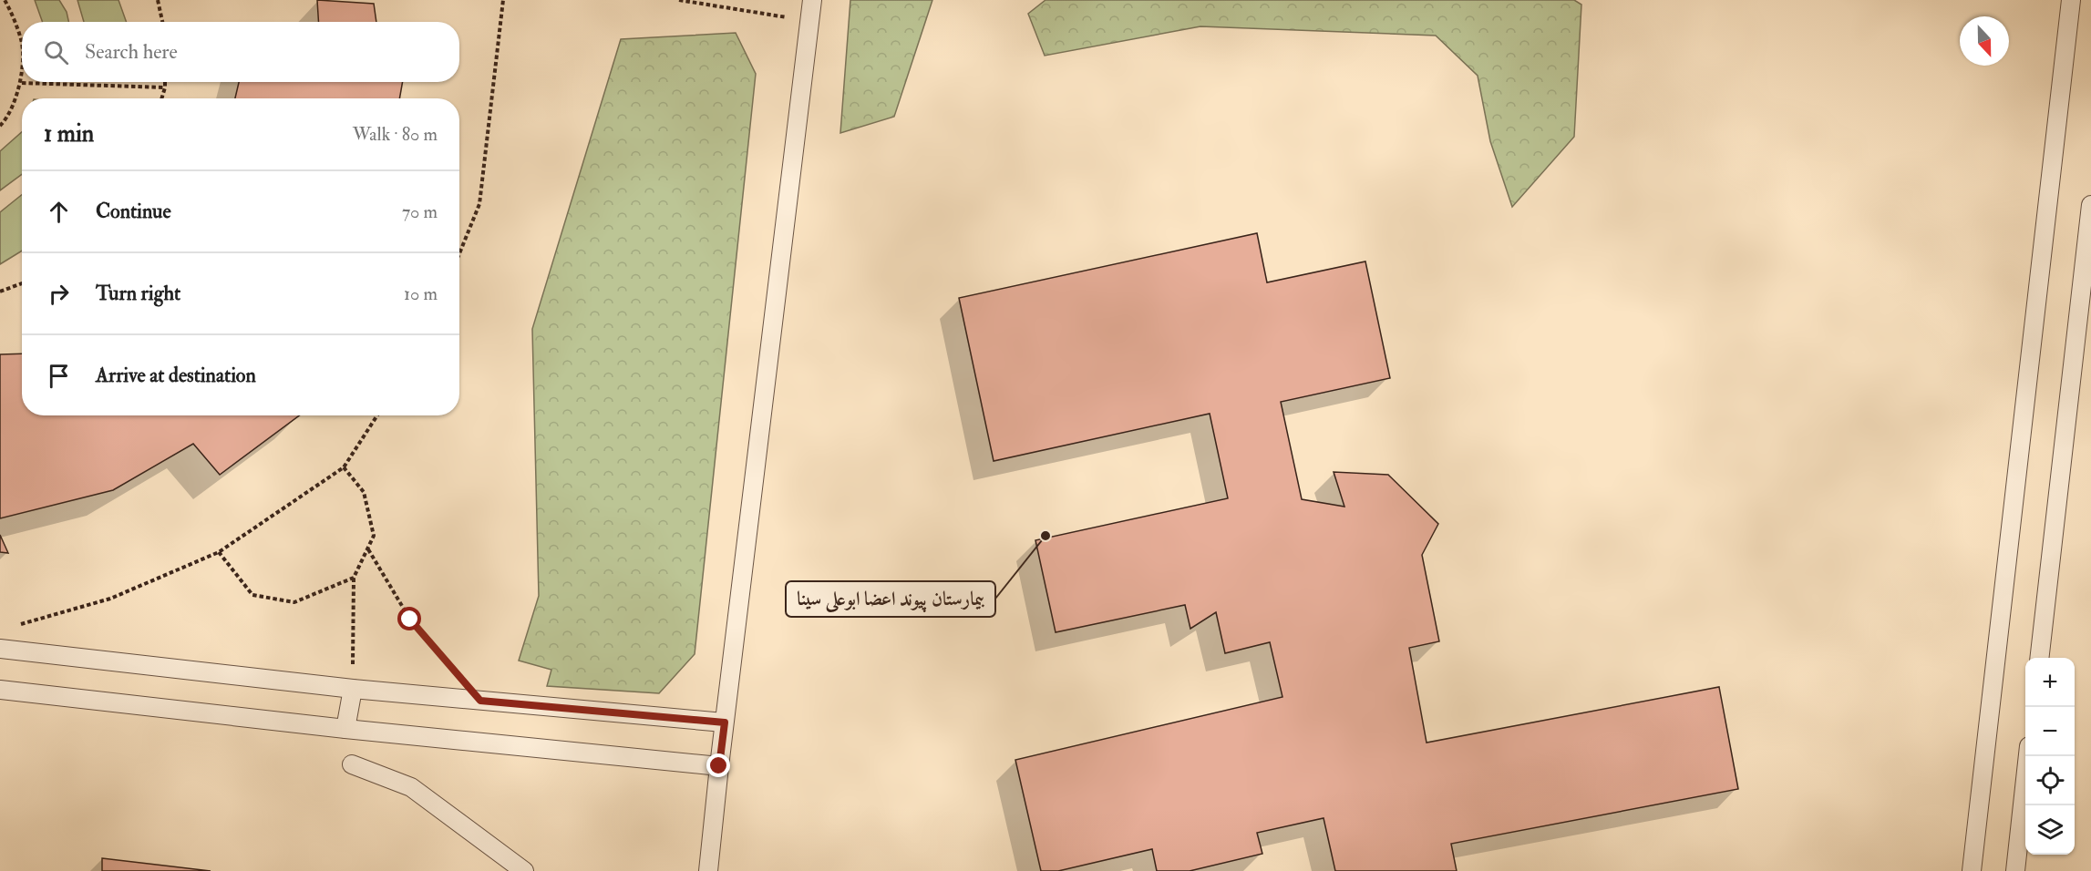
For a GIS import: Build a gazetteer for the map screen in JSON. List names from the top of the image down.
{
  "places": ["بیمارستان پیوند اعضا ابوعلی سینا"],
  "north": "bottom",
  "page": {
    "search": "Search here",
    "heading": ["1 min", "Walk · 80 m"],
    "list": [
      ["Continue", "70 m"],
      ["Turn right", "10 m"],
      "Arrive at destination"
    ],
    "map_buttons": ["+", "−"]
  }
}
